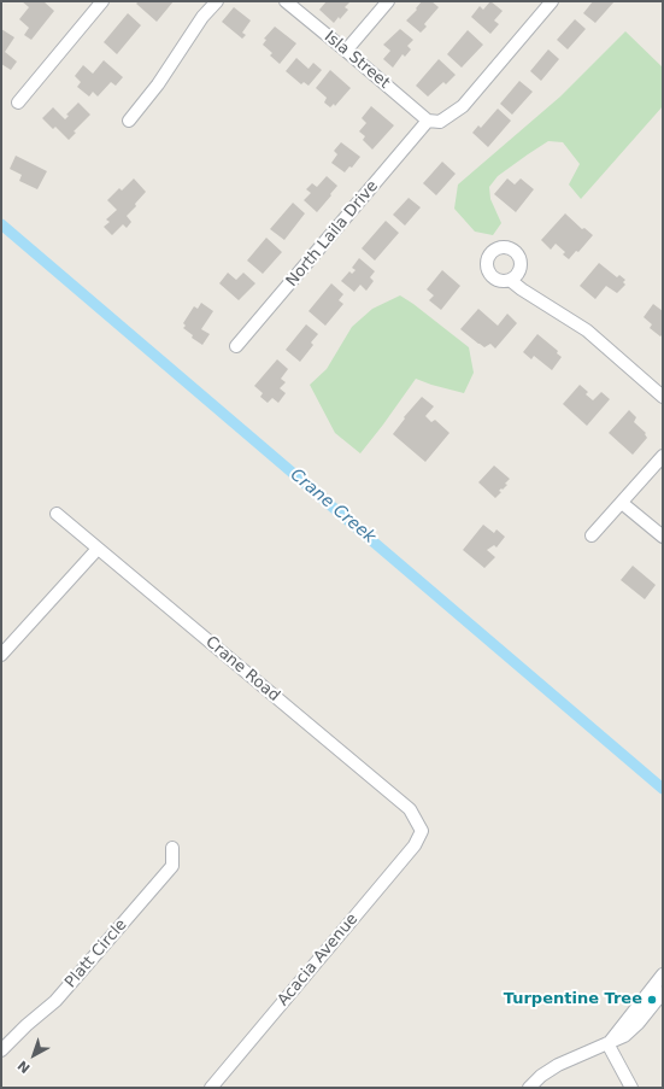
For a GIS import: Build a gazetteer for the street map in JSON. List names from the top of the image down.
{
  "streets": {
    "street": [
      "Isla Street",
      "North Laila Drive",
      "Crane Road",
      "Platt Circle",
      "Acacia Avenue"
    ]
  },
  "crossings": [
    ["Isla Street", "North Laila Drive"],
    ["Crane Road", "Acacia Avenue"]
  ],
  "water": ["Crane Creek"],
  "places": ["Turpentine Tree"],
  "north": "bottom left"
}
